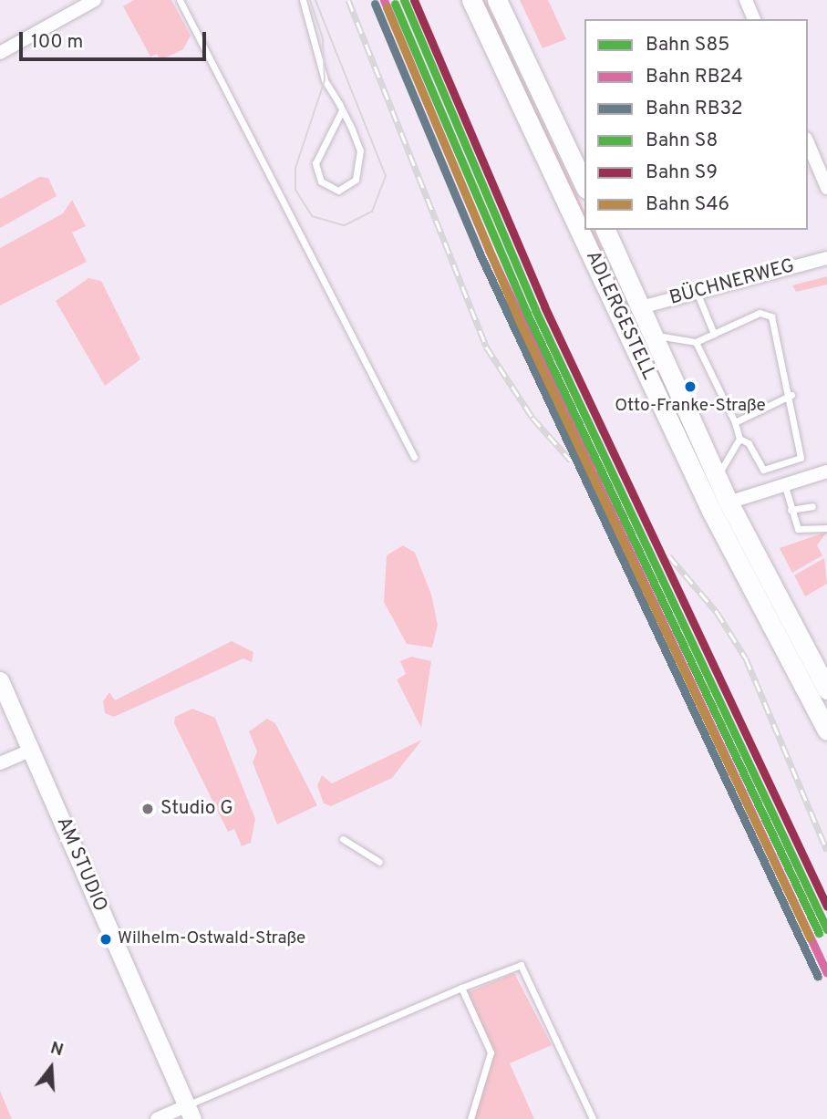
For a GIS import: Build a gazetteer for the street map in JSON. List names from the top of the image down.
{
  "streets": {
    "main road": ["ADLERGESTELL"],
    "street": ["BÜCHNERWEG", "AM STUDIO"]
  },
  "crossings": [
    ["BÜCHNERWEG", "ADLERGESTELL"]
  ],
  "places": ["Otto-Franke-Straße", "Studio G", "Wilhelm-Ostwald-Straße"],
  "lines": [
    "rail line S85",
    "rail line RB24",
    "rail line S9",
    "rail line RB32",
    "rail line S8",
    "rail line S46"
  ],
  "legend": [
    "Bahn S85",
    "Bahn RB24",
    "Bahn RB32",
    "Bahn S8",
    "Bahn S9",
    "Bahn S46"
  ],
  "scale_bar": "100 m",
  "north": "top"
}
